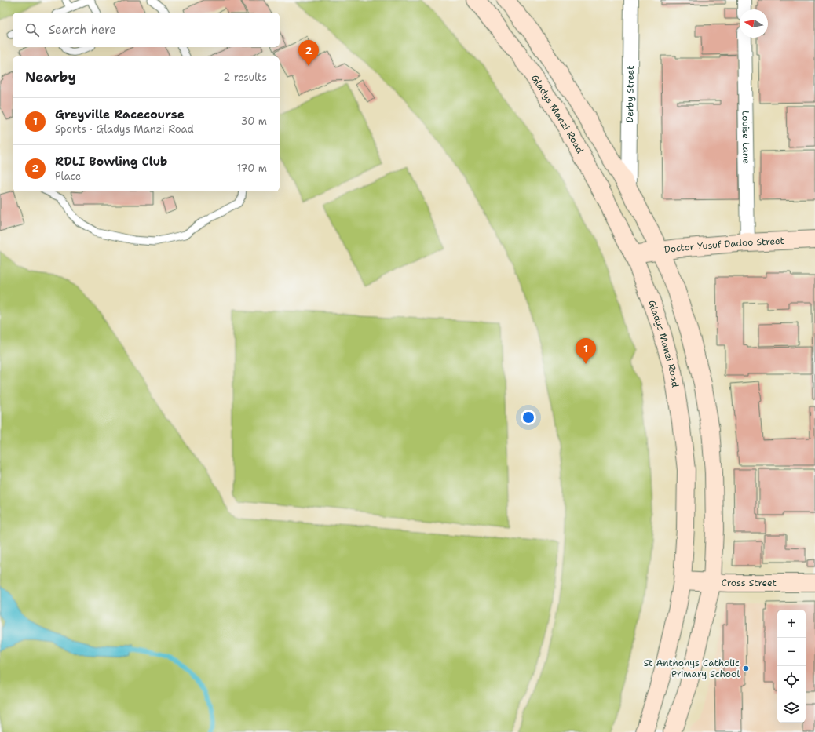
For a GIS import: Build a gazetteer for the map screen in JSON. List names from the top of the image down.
{
  "streets": {
    "main road": ["Gladys Manzi Road", "Doctor Yusuf Dadoo Street", "Cross Street"],
    "street": ["Derby Street", "Louise Lane"]
  },
  "crossings": [
    ["Gladys Manzi Road", "Doctor Yusuf Dadoo Street"],
    ["Gladys Manzi Road", "Cross Street"],
    ["Louise Lane", "Doctor Yusuf Dadoo Street"]
  ],
  "places": ["St Anthonys Catholic Primary School"],
  "north": "left",
  "page": {
    "search": "Search here",
    "pins": ["2", "1"],
    "heading": ["Nearby", "2 results"],
    "list": [
      {
        "mark": "1",
        "name": "Greyville Racecourse",
        "note": "Sports · Gladys Manzi Road",
        "value": "30 m"
      },
      {
        "mark": "2",
        "name": "RDLI Bowling Club",
        "note": "Place",
        "value": "170 m"
      }
    ],
    "map_buttons": ["+", "−"]
  }
}
